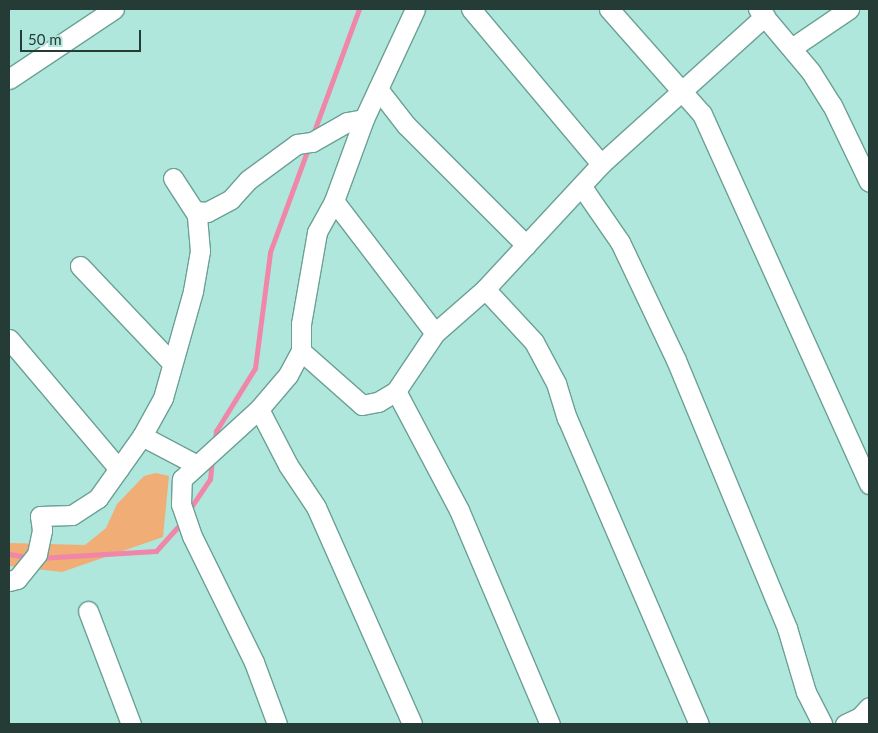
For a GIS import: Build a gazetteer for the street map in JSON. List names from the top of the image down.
{
  "scale_bar": "50 m"
}
